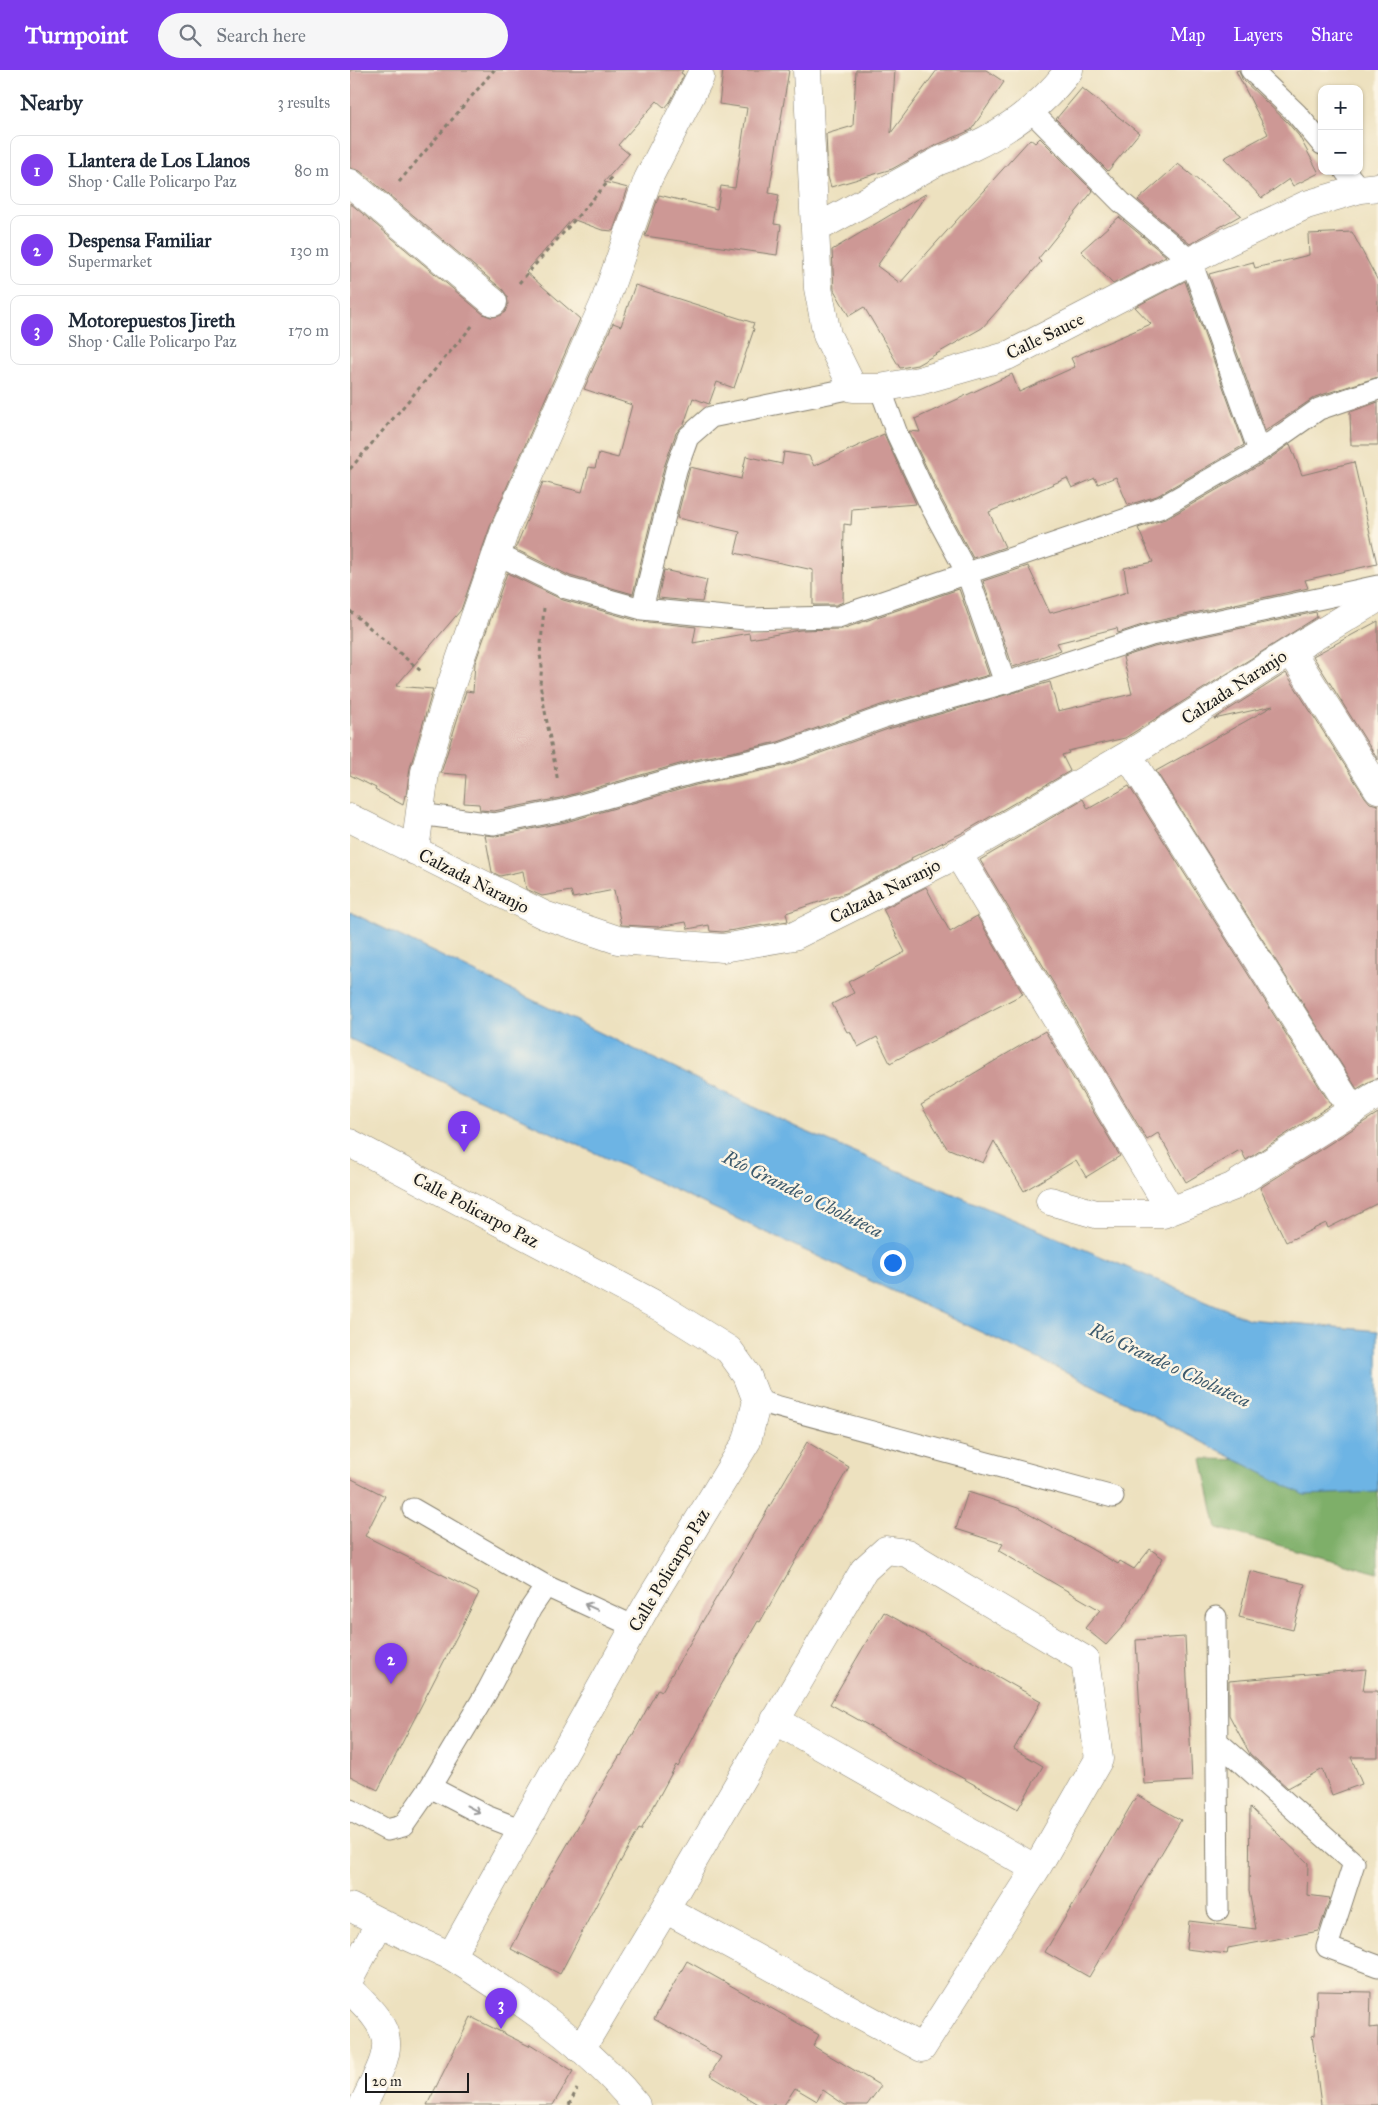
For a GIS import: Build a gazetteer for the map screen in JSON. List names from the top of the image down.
{
  "streets": {
    "street": ["Calle Sauce", "Calzada Naranjo", "Calle Policarpo Paz"]
  },
  "water": ["Río Grande o Choluteca"],
  "scale_bar": "20 m",
  "page": {
    "header": "Turnpoint",
    "search": "Search here",
    "nav": ["Map", "Layers", "Share"],
    "heading": ["Nearby", "3 results"],
    "map_buttons": ["+", "−"],
    "list": [
      {
        "mark": "1",
        "name": "Llantera de Los Llanos",
        "note": "Shop · Calle Policarpo Paz",
        "value": "80 m"
      },
      {
        "mark": "2",
        "name": "Despensa Familiar",
        "note": "Supermarket",
        "value": "130 m"
      },
      {
        "mark": "3",
        "name": "Motorepuestos Jireth",
        "note": "Shop · Calle Policarpo Paz",
        "value": "170 m"
      }
    ],
    "pins": ["1", "2", "3"],
    "scale": "20 m"
  }
}
